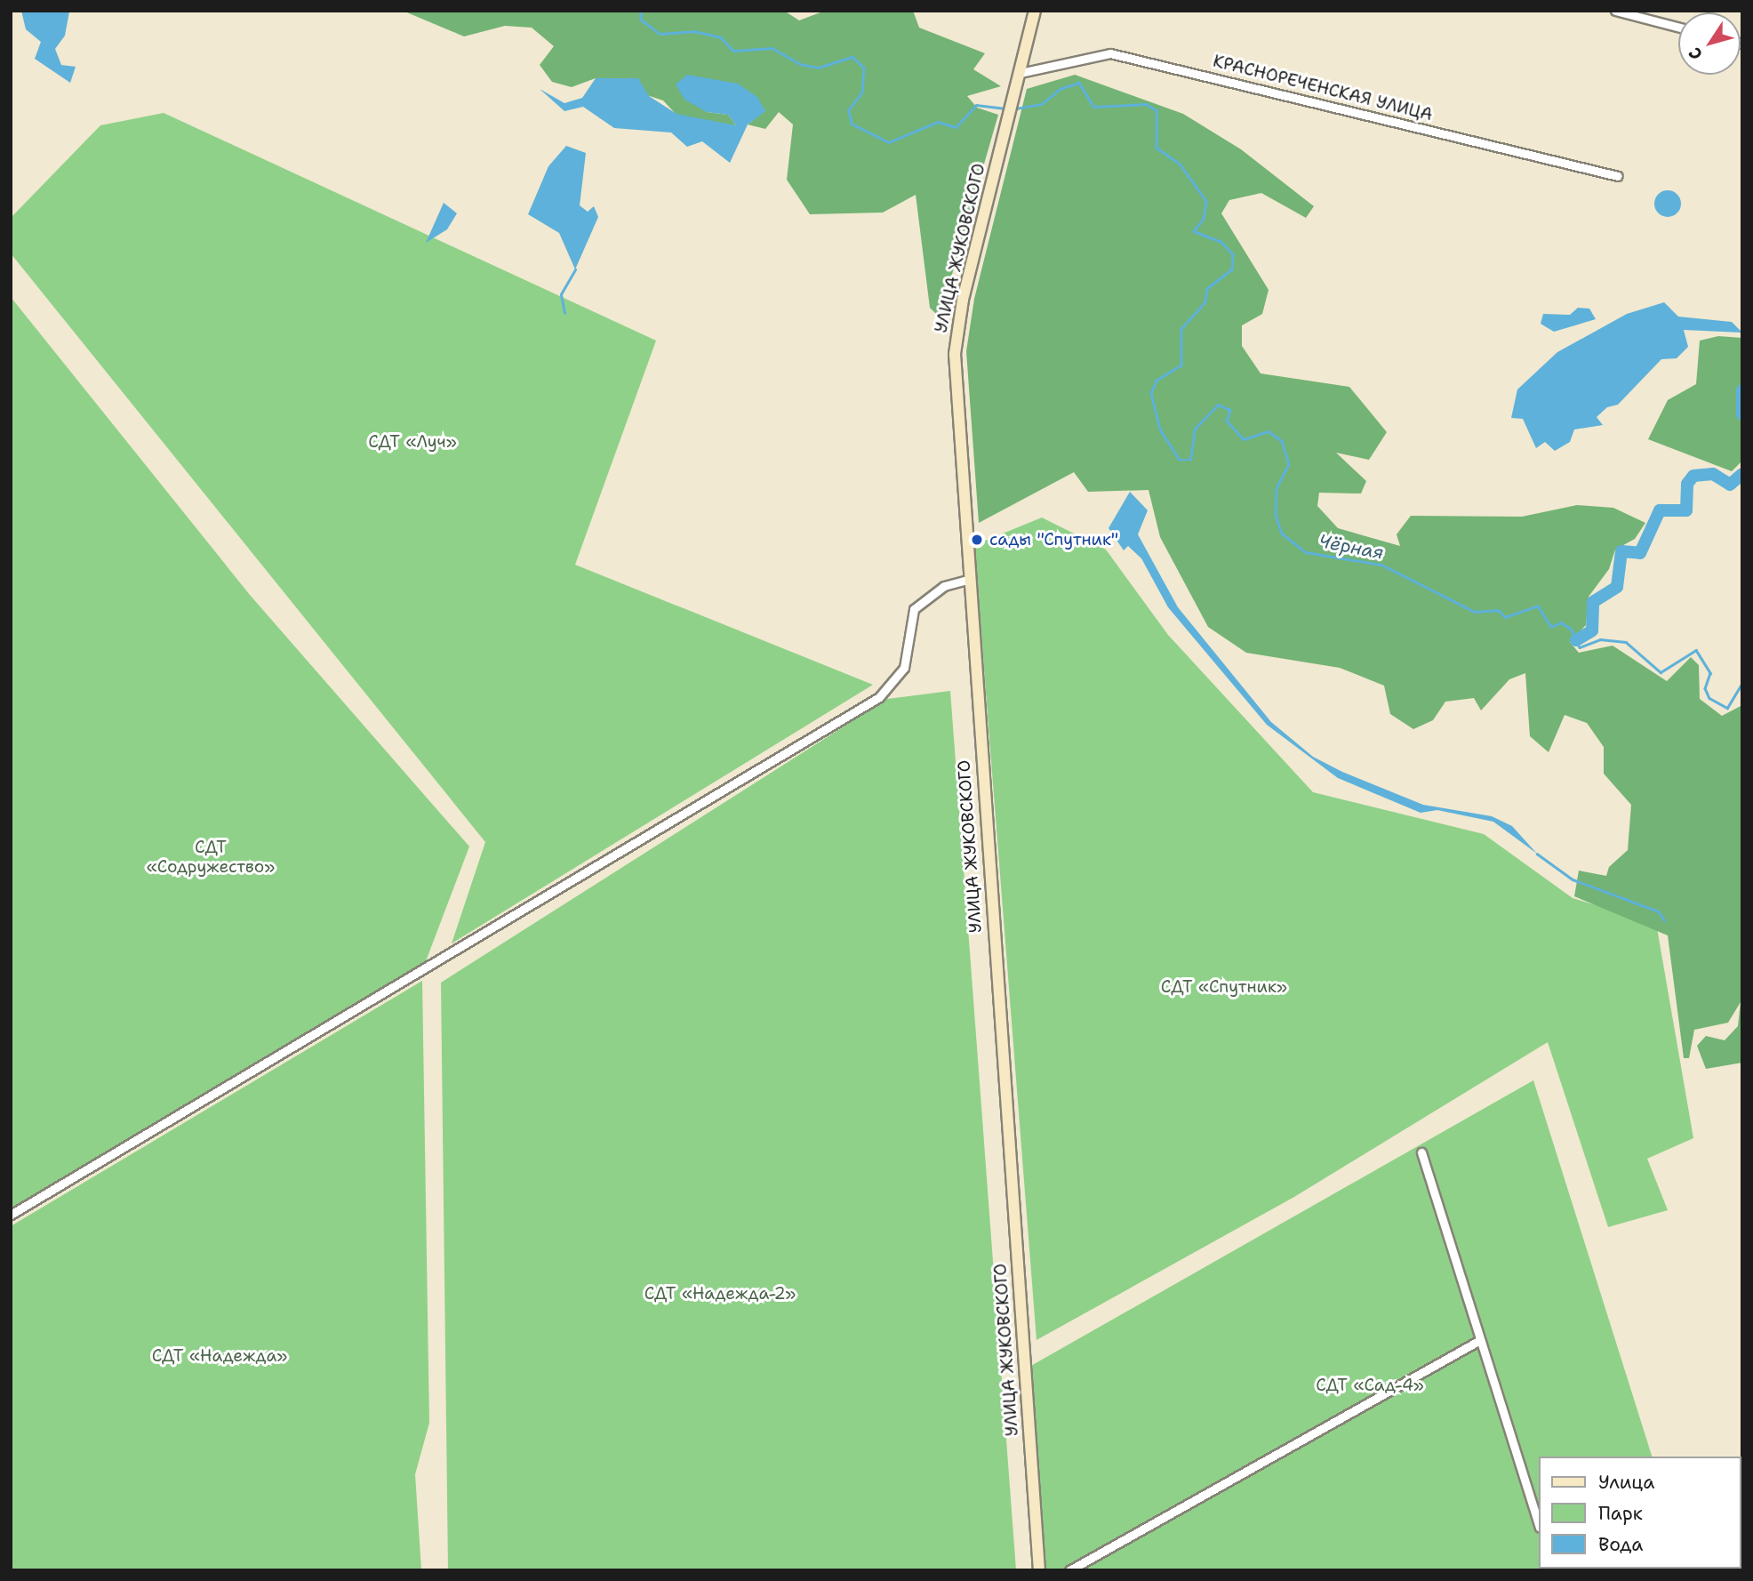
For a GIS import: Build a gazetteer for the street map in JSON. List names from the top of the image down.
{
  "streets": {
    "main road": ["УЛИЦА ЖУКОВСКОГО"],
    "street": ["КРАСНОРЕЧЕНСКАЯ УЛИЦА"]
  },
  "crossings": [
    ["КРАСНОРЕЧЕНСКАЯ УЛИЦА", "УЛИЦА ЖУКОВСКОГО"]
  ],
  "water": ["Чёрная"],
  "parks": [
    "СДТ «Луч»",
    "СДТ «Содружество»",
    "СДТ «Спутник»",
    "СДТ «Надежда-2»",
    "СДТ «Надежда»",
    "СДТ «Сад-4»"
  ],
  "places": ["сады \"Спутник\""],
  "legend": ["Улица", "Парк", "Вода"],
  "north": "bottom left"
}
